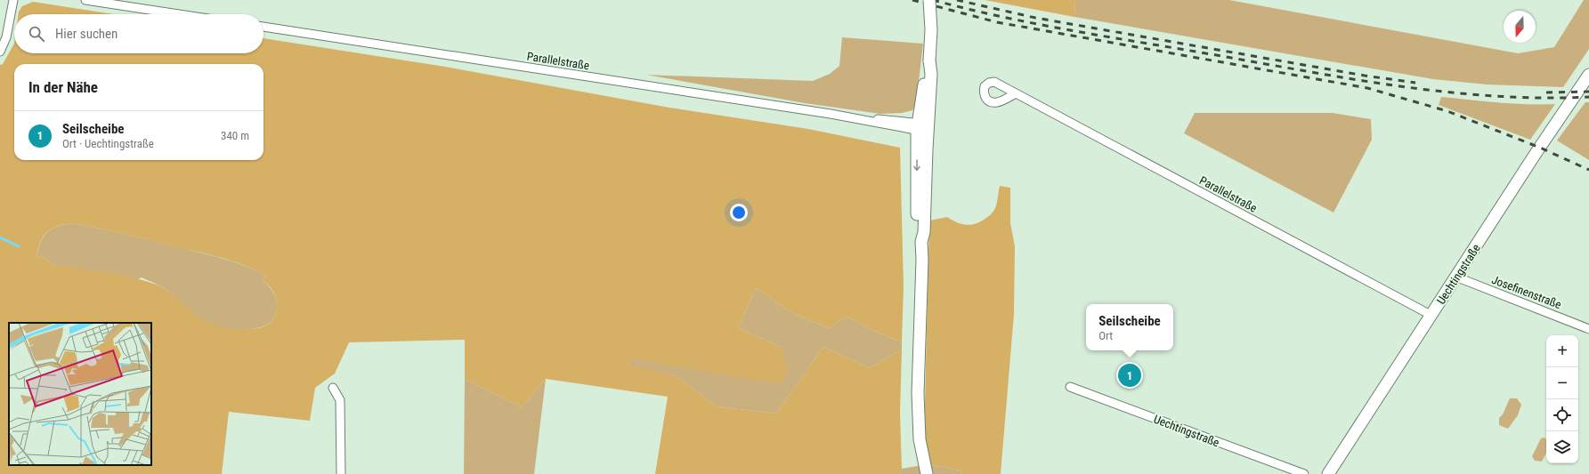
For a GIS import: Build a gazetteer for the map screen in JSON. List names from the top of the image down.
{
  "streets": {
    "street": ["Parallelstraße", "Uechtingstraße", "Josefinenstraße"]
  },
  "crossings": [
    ["Parallelstraße", "Uechtingstraße"],
    ["Uechtingstraße", "Josefinenstraße"]
  ],
  "north": "bottom",
  "page": {
    "search": "Hier suchen",
    "heading": "In der Nähe",
    "list": [
      {
        "mark": "1",
        "name": "Seilscheibe",
        "note": "Ort · Uechtingstraße",
        "value": "340 m"
      }
    ],
    "popup": ["Seilscheibe", "Ort"],
    "map_buttons": ["+", "−"],
    "pins": "1"
  }
}
